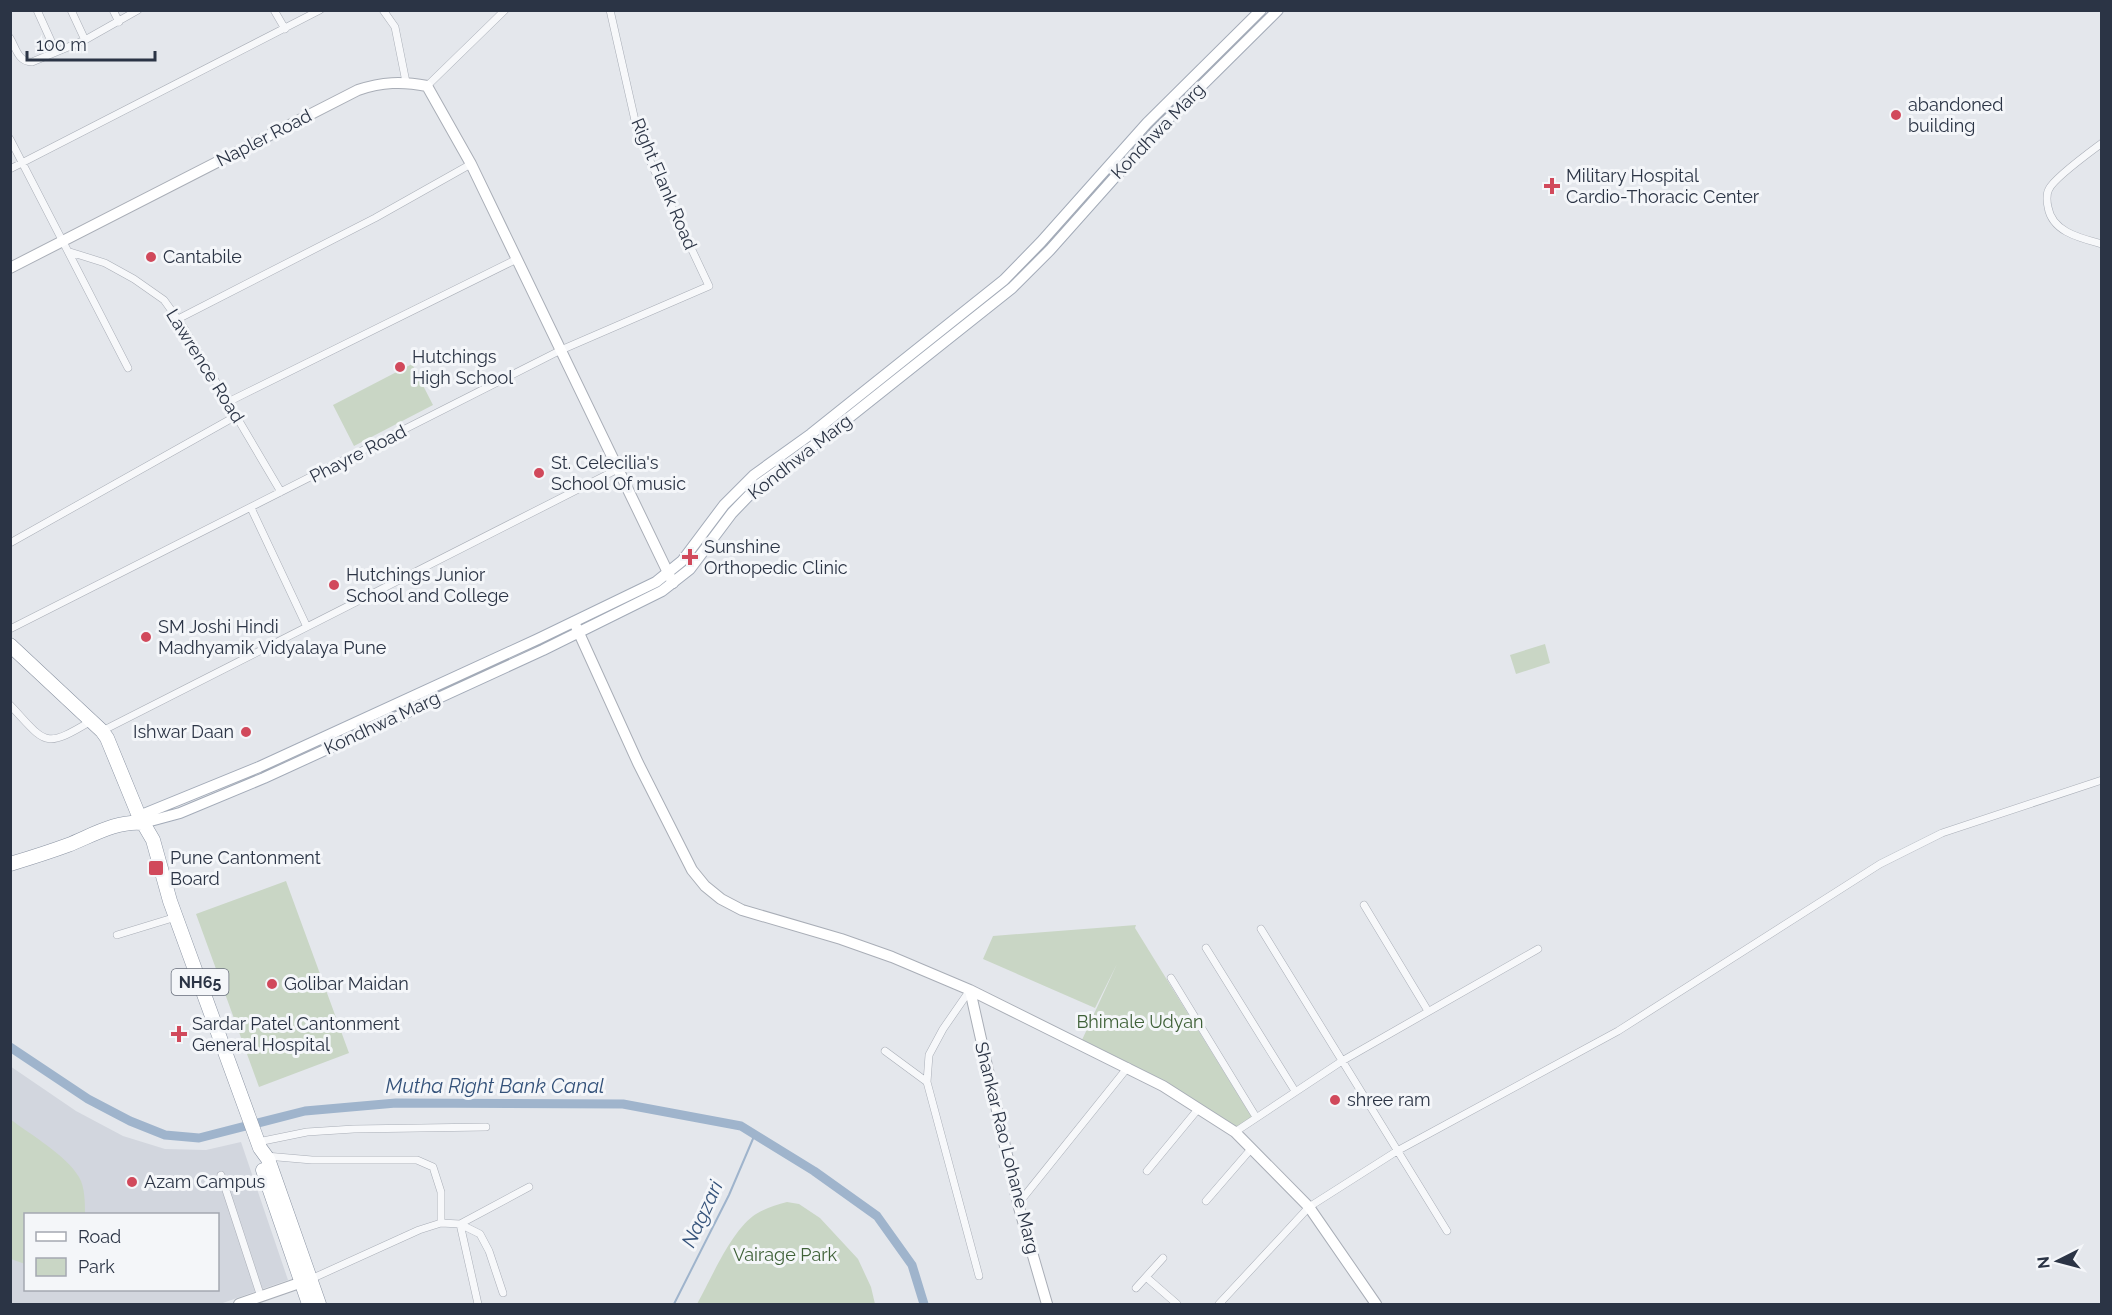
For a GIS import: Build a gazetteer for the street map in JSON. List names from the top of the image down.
{
  "streets": {
    "highway": ["NH65"],
    "main road": ["Kondhwa Marg", "Napler Road", "Shankar Rao Lohane Marg"],
    "street": ["Right Flank Road", "Lawrence Road", "Phayre Road"]
  },
  "crossings": [
    ["Kondhwa Marg", "NH65"],
    ["Right Flank Road", "Phayre Road"],
    ["Lawrence Road", "Phayre Road"]
  ],
  "water": ["Mutha Right Bank Canal", "Nagzari"],
  "parks": ["Bhimale Udyan", "Vairage Park"],
  "places": {
    "other": [
      "abandoned building",
      "Cantabile",
      "Hutchings High School",
      "St. Celecilia's School Of music",
      "Hutchings Junior School and College",
      "SM Joshi Hindi Madhyamik Vidyalaya Pune",
      "Ishwar Daan",
      "Golibar Maidan",
      "shree ram",
      "Azam Campus"
    ],
    "health": ["Military Hospital Cardio-Thoracic Center", "Sunshine Orthopedic Clinic", "Sardar Patel Cantonment General Hospital"],
    "transit": ["Pune Cantonment Board"]
  },
  "legend": ["Road", "Park"],
  "scale_bar": "100 m",
  "north": "left"
}
